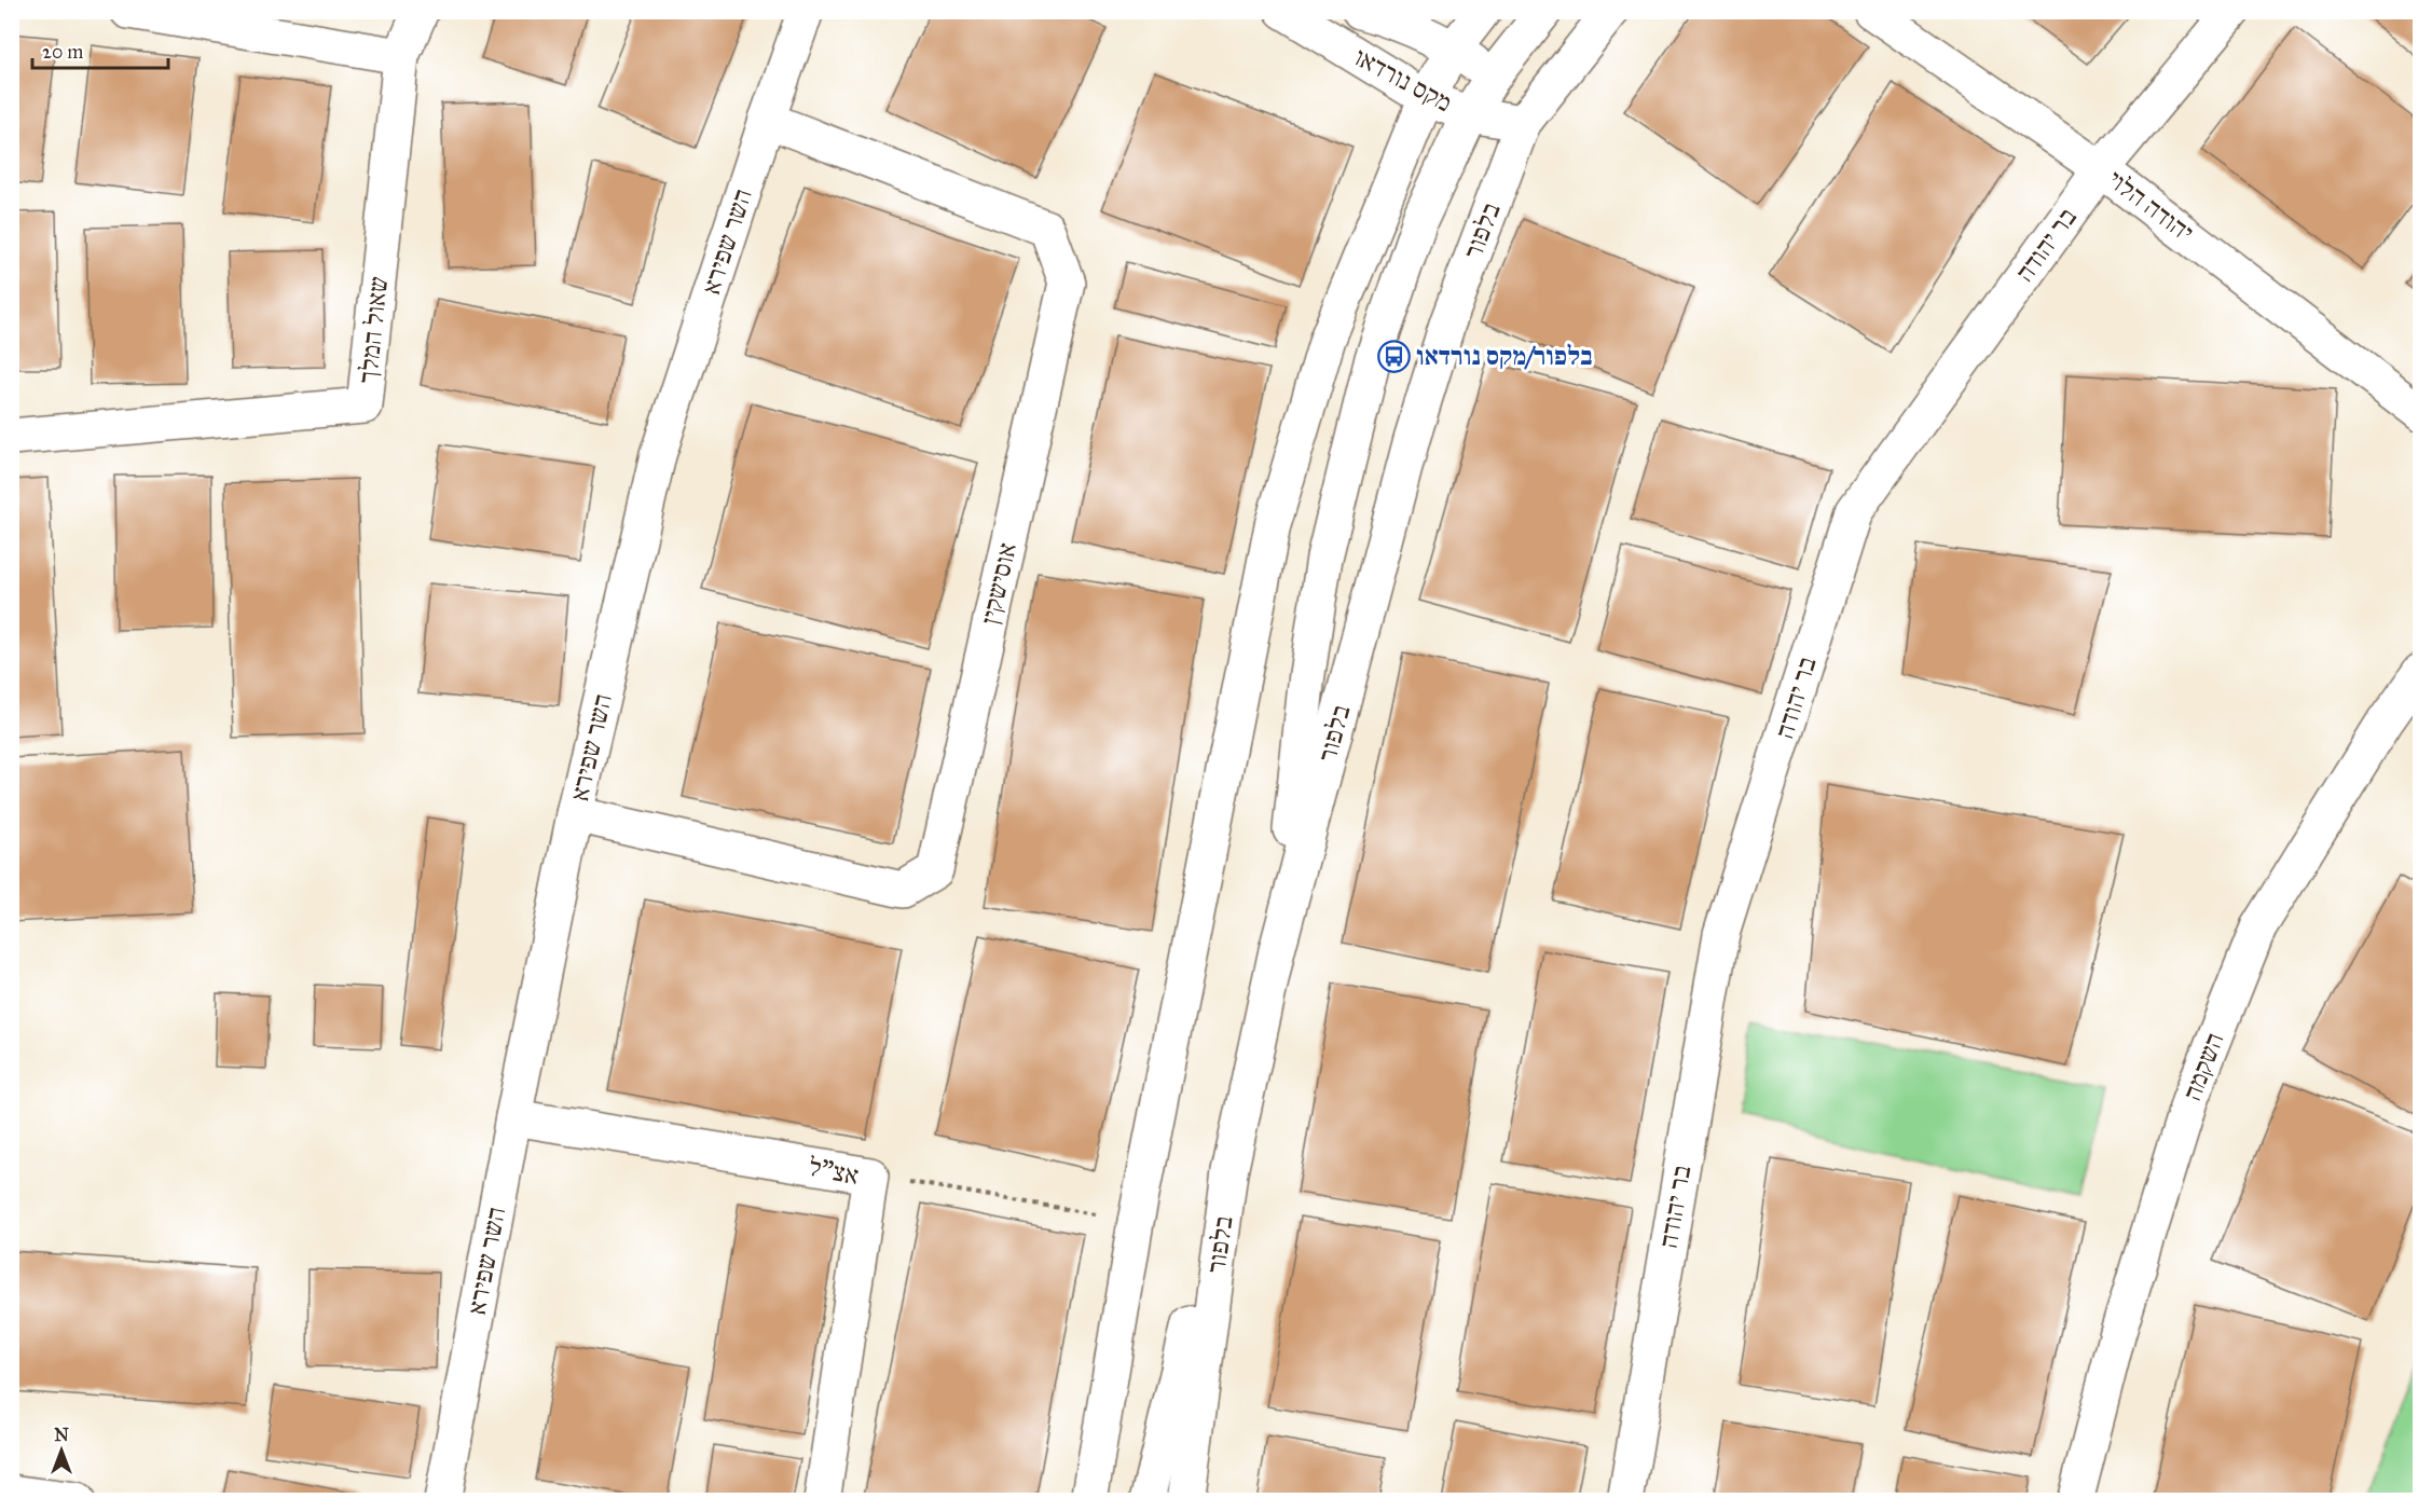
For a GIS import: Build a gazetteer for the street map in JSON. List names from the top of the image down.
{
  "streets": {
    "street": [
      "מקס נורדאו",
      "יהודה הלוי",
      "בלפור",
      "השר שפירא",
      "בר יהודה",
      "שאול המלך",
      "אוסישקין",
      "השקמה",
      "אצ\"ל"
    ]
  },
  "crossings": [
    ["מקס נורדאו", "בלפור"],
    ["יהודה הלוי", "בר יהודה"],
    ["השר שפירא", "אוסישקין"],
    ["השר שפירא", "אצ\"ל"]
  ],
  "places": {
    "bus stop": ["בלפור/מקס נורדאו"]
  },
  "scale_bar": "20 m",
  "north": "top"
}
